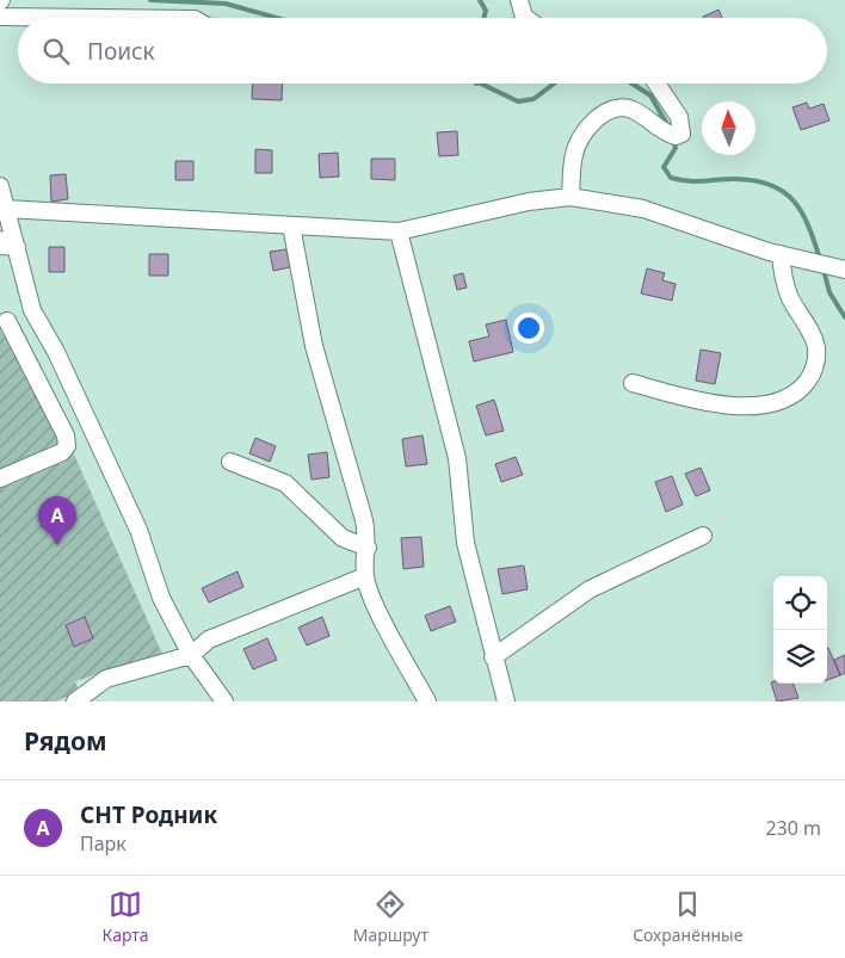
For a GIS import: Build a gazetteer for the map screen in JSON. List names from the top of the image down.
{
  "north": "top",
  "page": {
    "search": "Поиск",
    "pins": "A",
    "heading": "Рядом",
    "list": [
      {
        "mark": "A",
        "name": "СНТ Родник",
        "note": "Парк",
        "value": "230 m"
      }
    ],
    "nav": ["Карта", "Маршрут", "Сохранённые"]
  }
}
